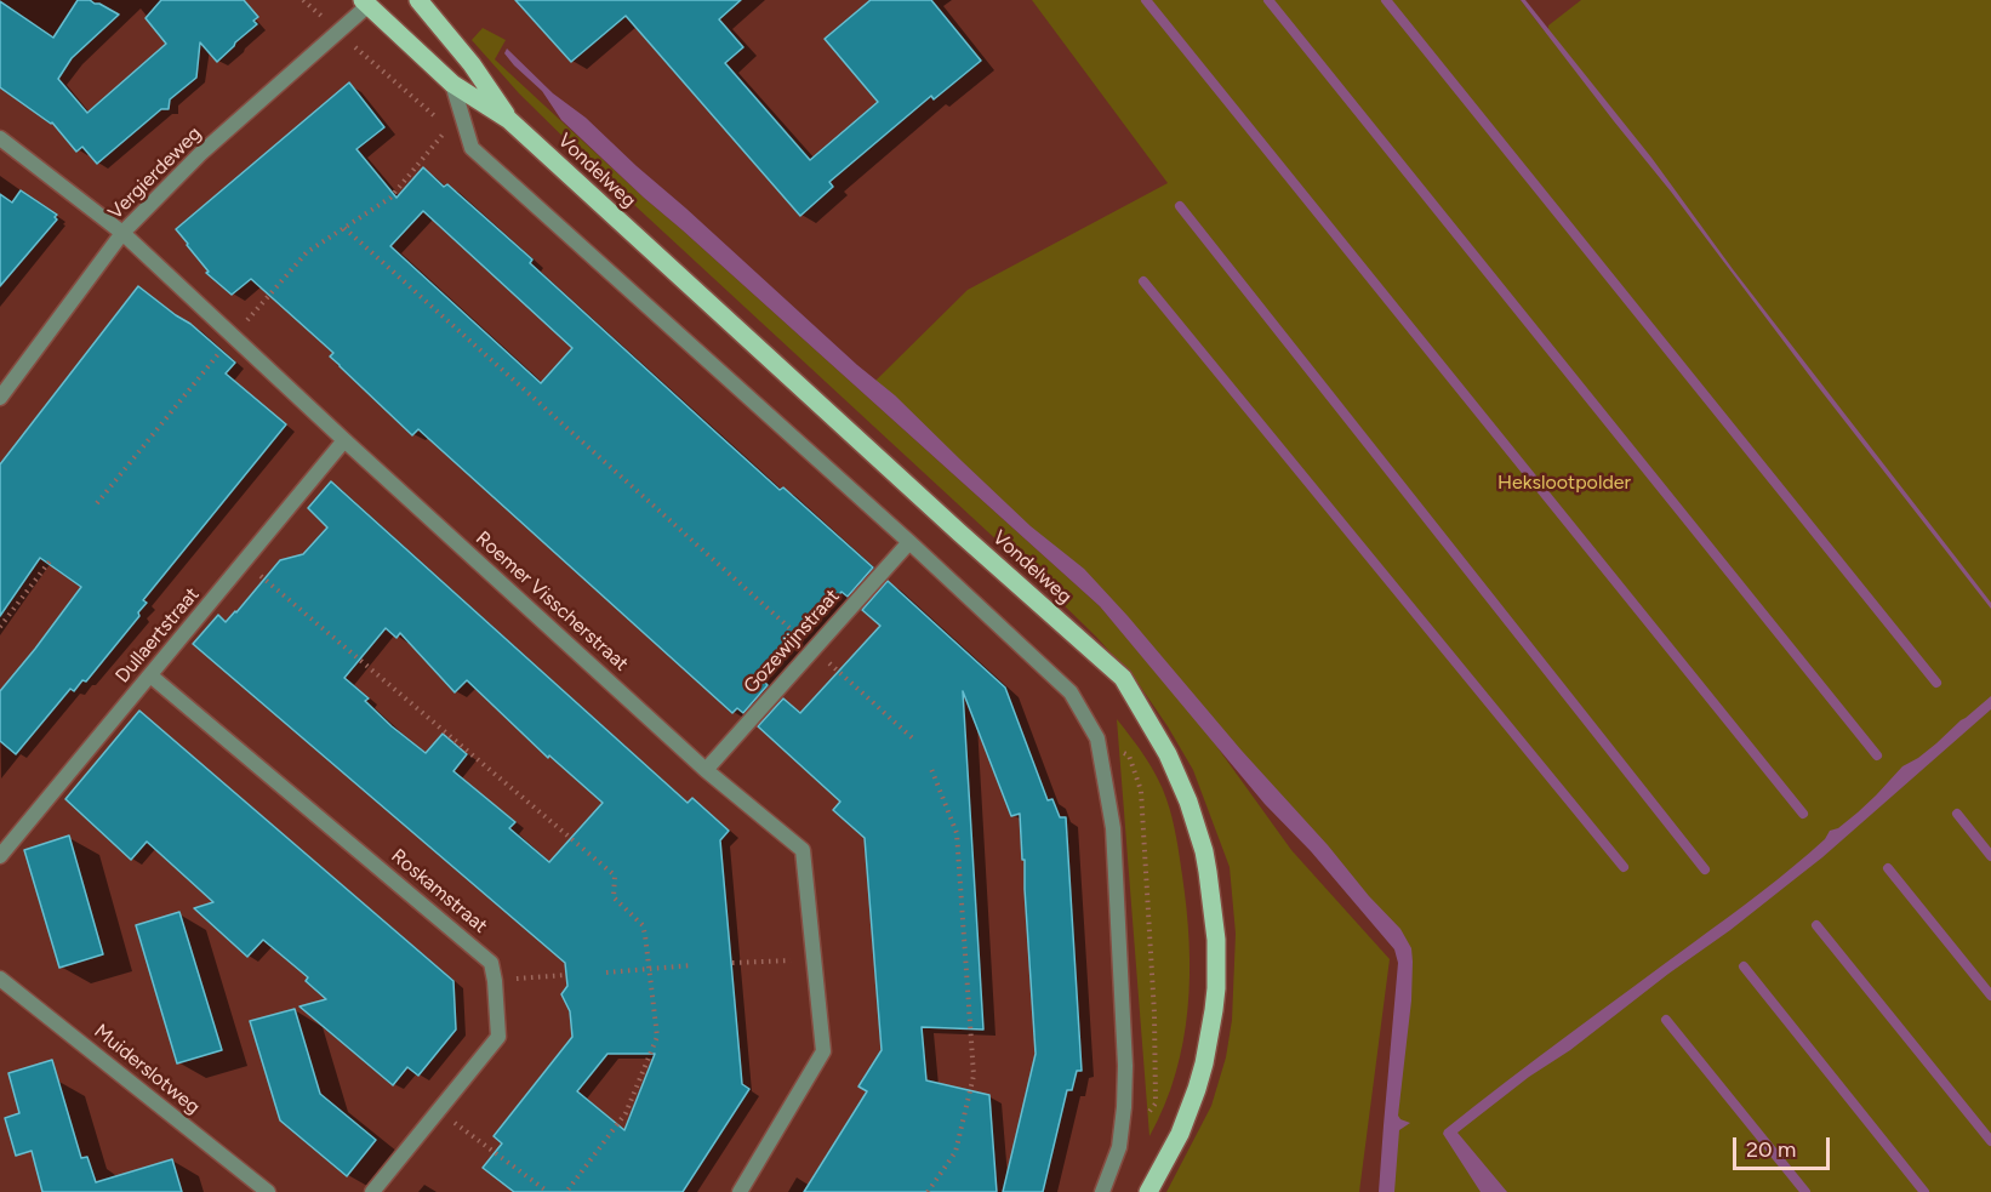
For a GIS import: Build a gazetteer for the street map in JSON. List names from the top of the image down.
{
  "streets": {
    "main road": ["Vondelweg"],
    "street": [
      "Vergierdeweg",
      "Roemer Visscherstraat",
      "Dullaertstraat",
      "Gozewijnstraat",
      "Roskamstraat",
      "Muiderslotweg"
    ]
  },
  "crossings": [
    ["Vondelweg", "Vergierdeweg"],
    ["Vergierdeweg", "Roemer Visscherstraat"],
    ["Roemer Visscherstraat", "Dullaertstraat"],
    ["Roemer Visscherstraat", "Gozewijnstraat"],
    ["Dullaertstraat", "Roskamstraat"]
  ],
  "parks": ["Hekslootpolder"],
  "scale_bar": "20 m"
}
